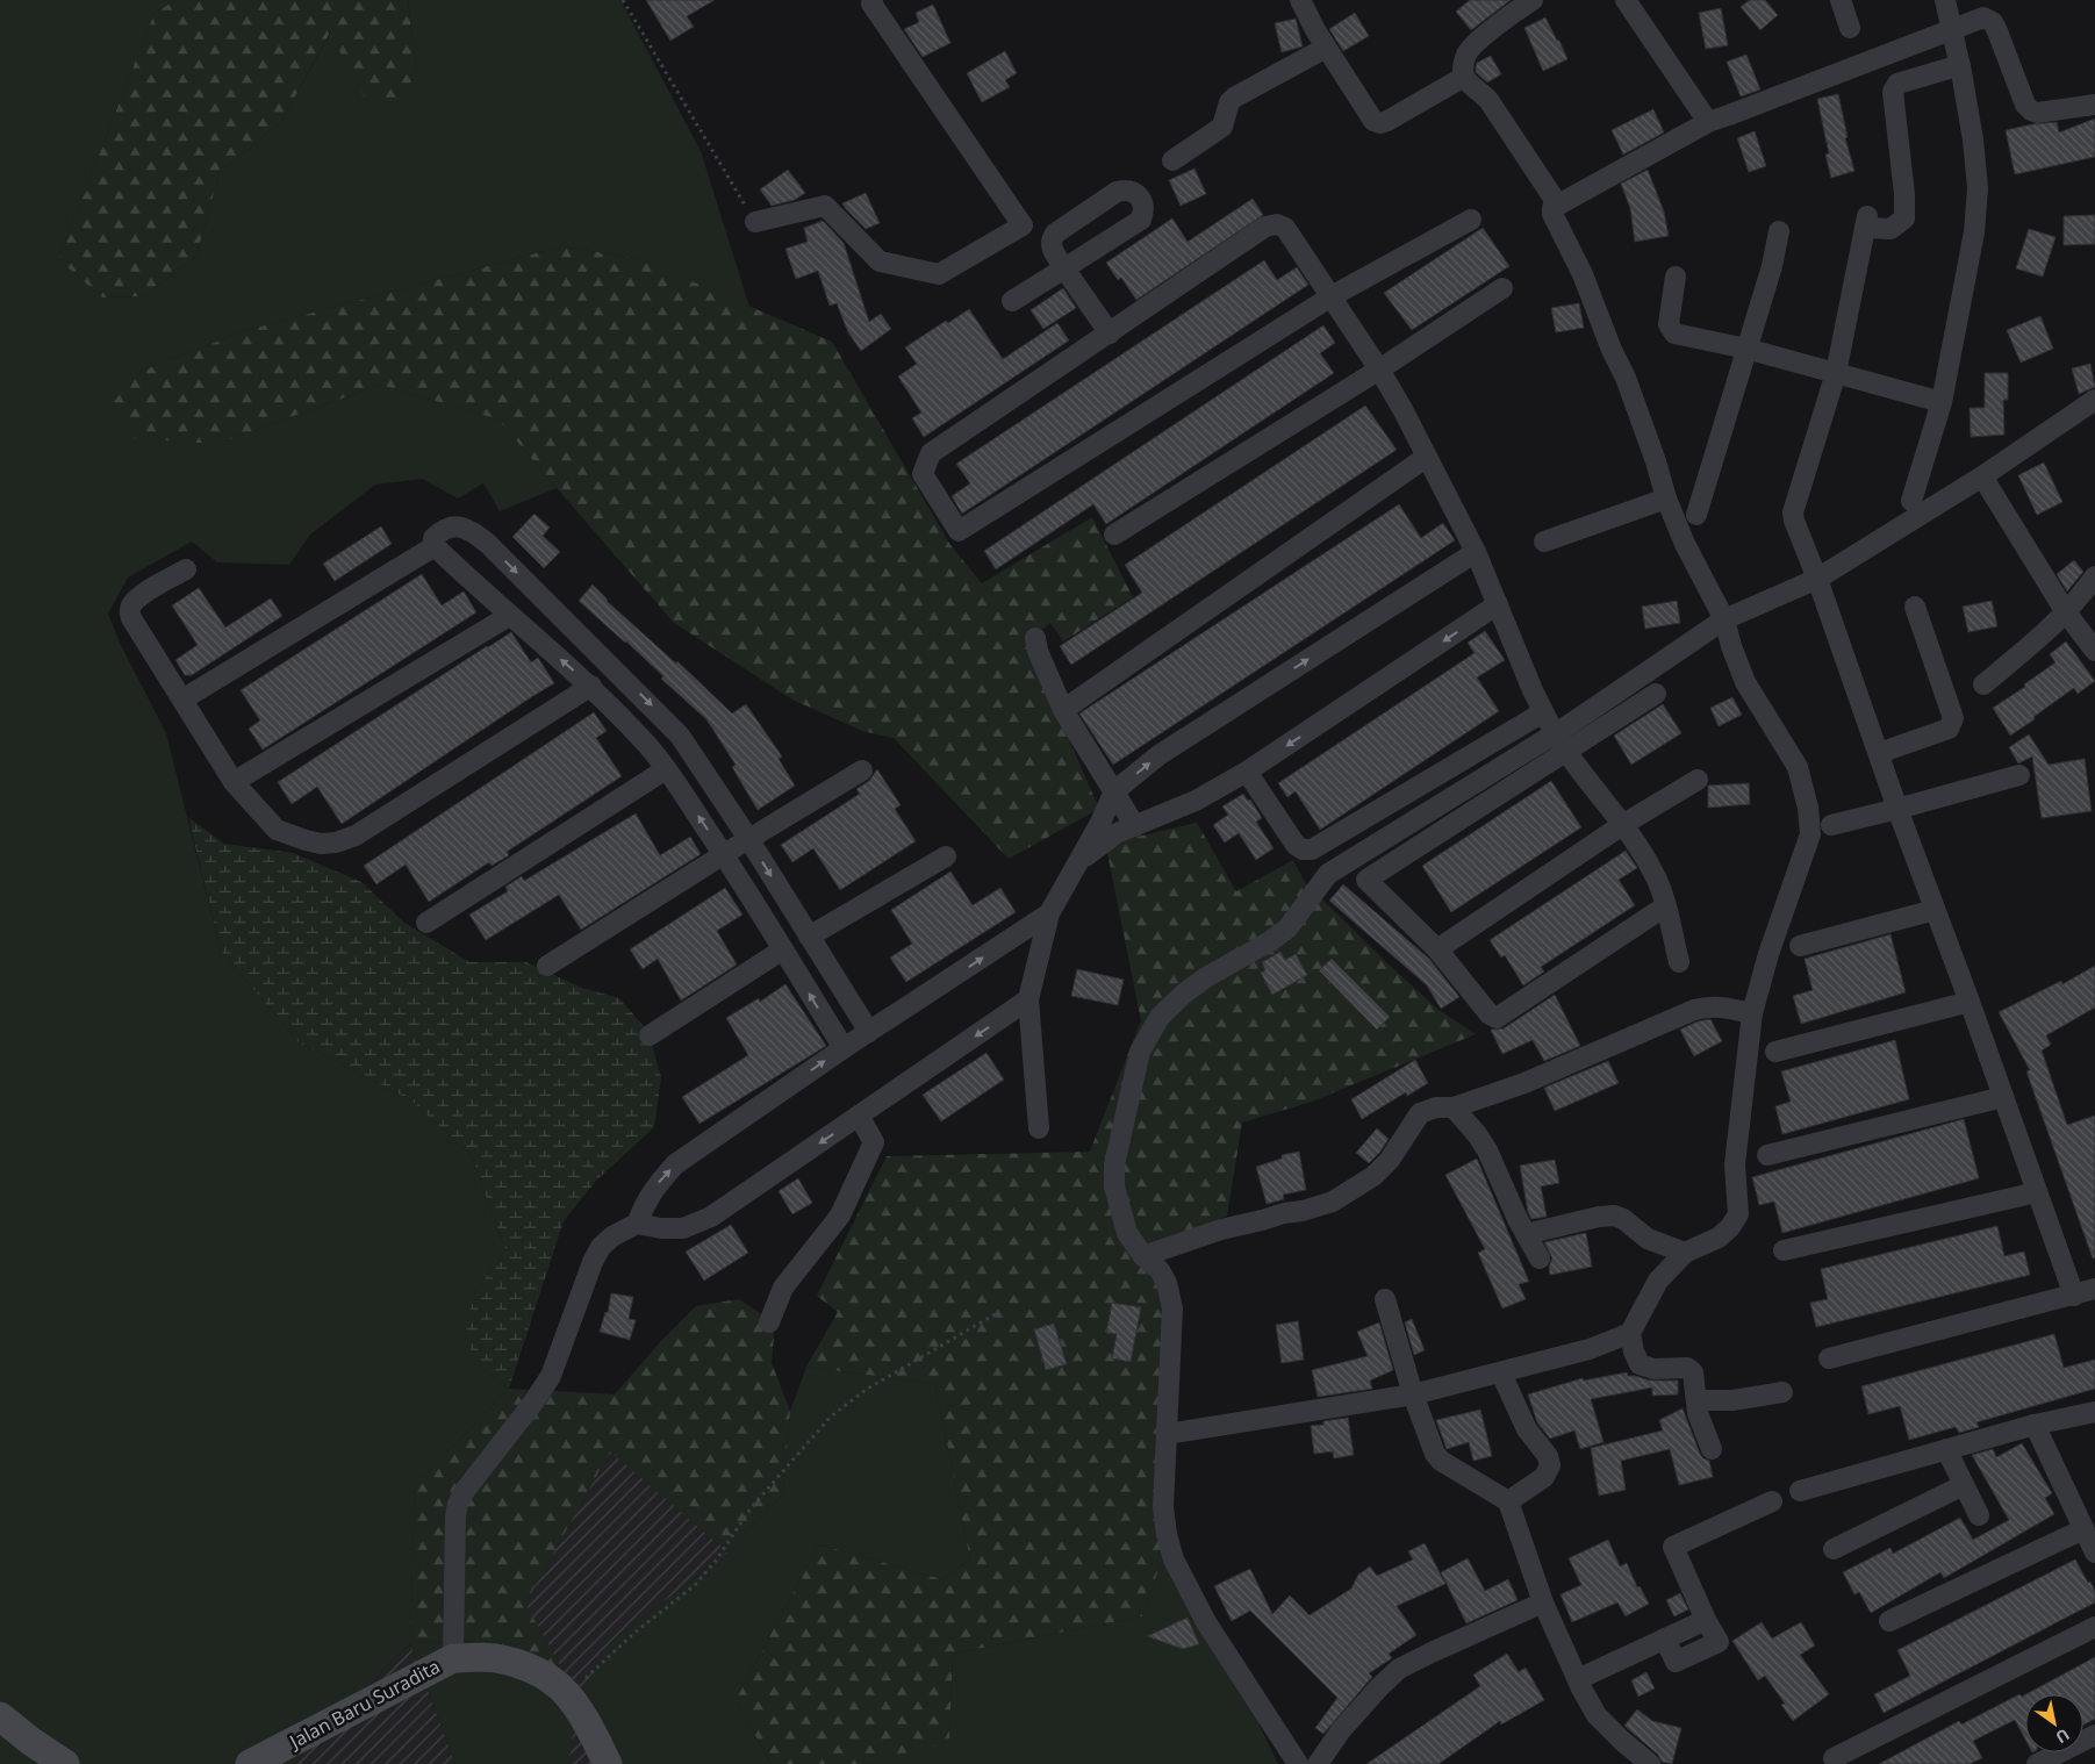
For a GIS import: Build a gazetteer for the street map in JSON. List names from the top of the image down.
{
  "streets": {
    "main road": ["Jalan Baru Suradita"]
  },
  "north": "bottom right"
}
